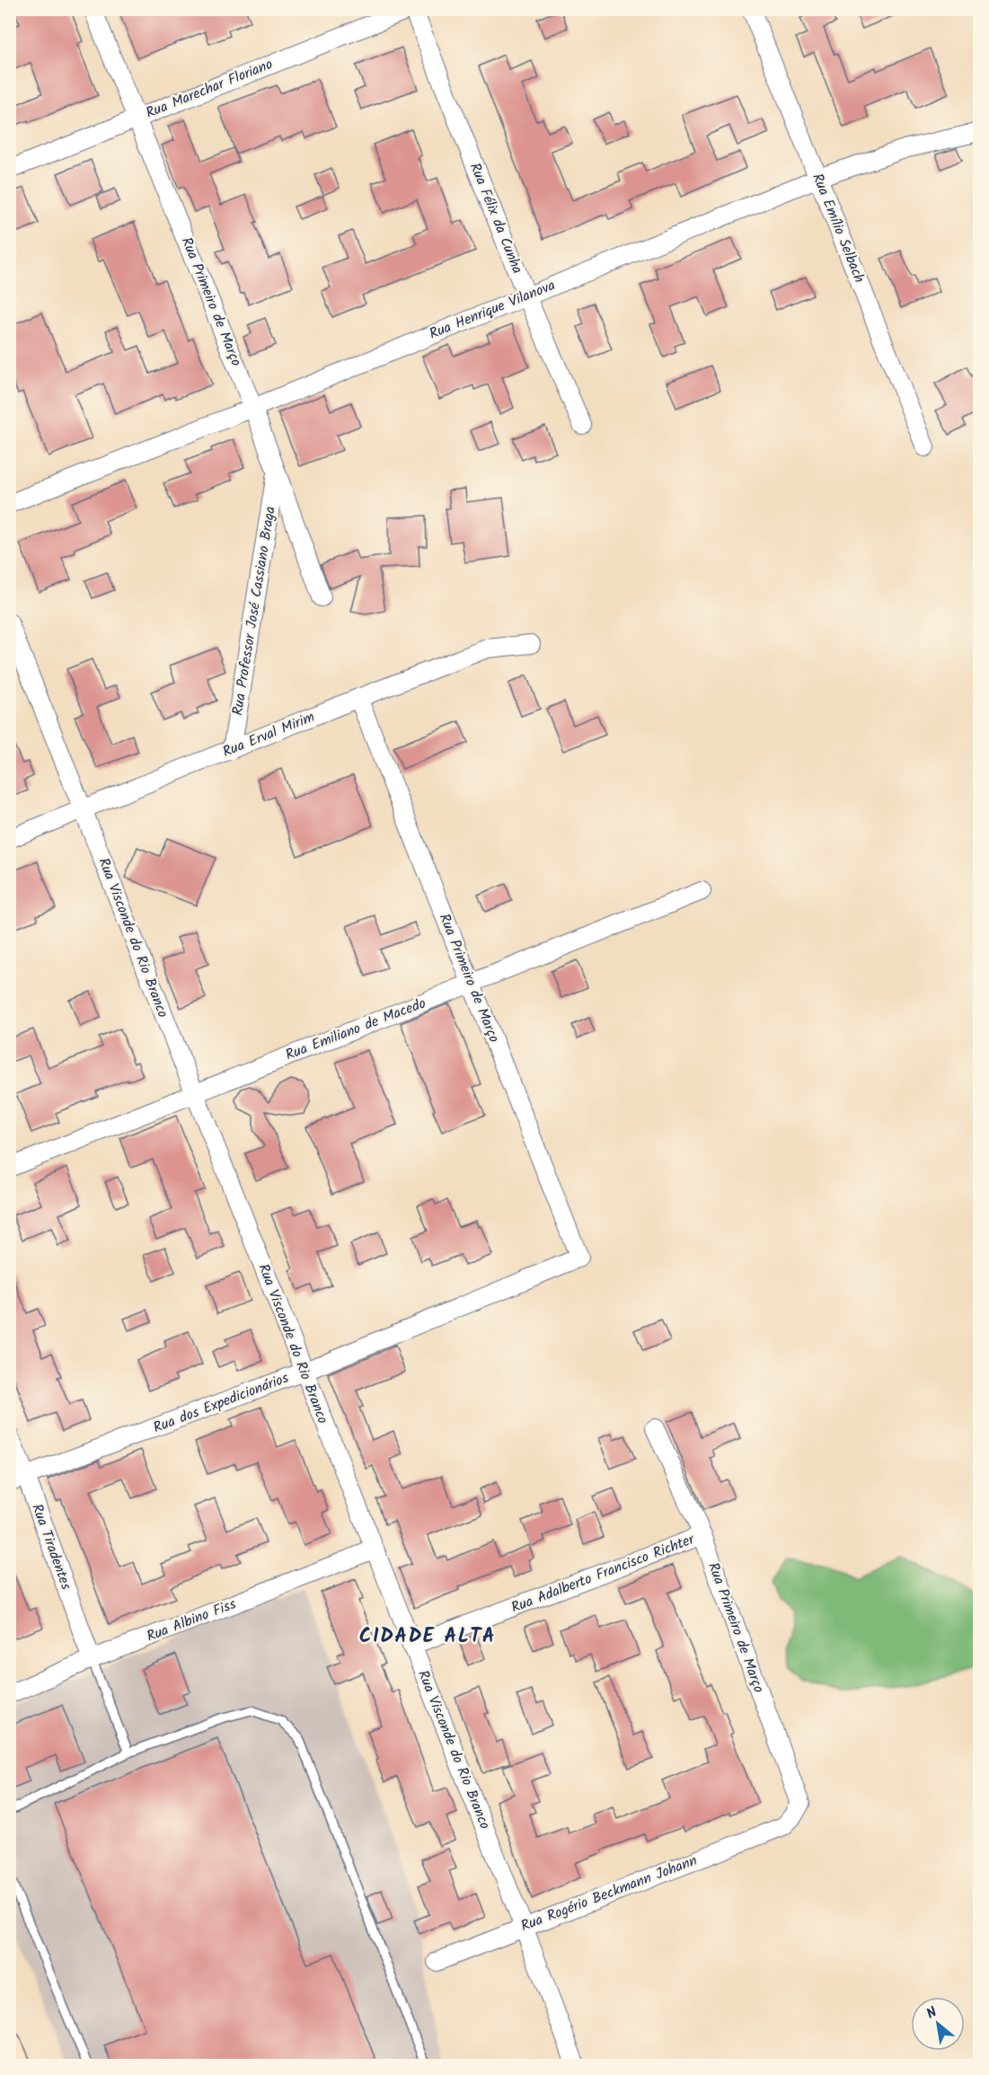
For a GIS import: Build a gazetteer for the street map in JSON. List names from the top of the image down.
{
  "streets": {
    "street": [
      "Rua Marechar Floriano",
      "Rua Félix da Cunha",
      "Rua Emílio Selbach",
      "Rua Primeiro de Março",
      "Rua Henrique Vilanova",
      "Rua Professor José Cassiano Braga",
      "Rua Erval Mirim",
      "Rua Visconde do Rio Branco",
      "Rua Emiliano de Macedo",
      "Rua dos Expedicionários",
      "Rua Tiradentes",
      "Rua Adalberto Francisco Richter",
      "Rua Albino Fiss",
      "Rua Rogério Beckmann Johann"
    ]
  },
  "crossings": [
    ["Rua Marechar Floriano", "Rua Félix da Cunha"],
    ["Rua Marechar Floriano", "Rua Primeiro de Março"],
    ["Rua Félix da Cunha", "Rua Henrique Vilanova"],
    ["Rua Emílio Selbach", "Rua Henrique Vilanova"],
    ["Rua Primeiro de Março", "Rua Henrique Vilanova"],
    ["Rua Primeiro de Março", "Rua Professor José Cassiano Braga"],
    ["Rua Primeiro de Março", "Rua Erval Mirim"],
    ["Rua Primeiro de Março", "Rua Emiliano de Macedo"],
    ["Rua Primeiro de Março", "Rua dos Expedicionários"],
    ["Rua Primeiro de Março", "Rua Adalberto Francisco Richter"],
    ["Rua Primeiro de Março", "Rua Rogério Beckmann Johann"],
    ["Rua Professor José Cassiano Braga", "Rua Erval Mirim"],
    ["Rua Erval Mirim", "Rua Visconde do Rio Branco"],
    ["Rua Visconde do Rio Branco", "Rua Emiliano de Macedo"],
    ["Rua Visconde do Rio Branco", "Rua dos Expedicionários"],
    ["Rua Visconde do Rio Branco", "Rua Adalberto Francisco Richter"],
    ["Rua Visconde do Rio Branco", "Rua Albino Fiss"],
    ["Rua Visconde do Rio Branco", "Rua Rogério Beckmann Johann"],
    ["Rua dos Expedicionários", "Rua Tiradentes"],
    ["Rua Tiradentes", "Rua Albino Fiss"]
  ],
  "districts": ["CIDADE ALTA"],
  "north": "top left"
}
